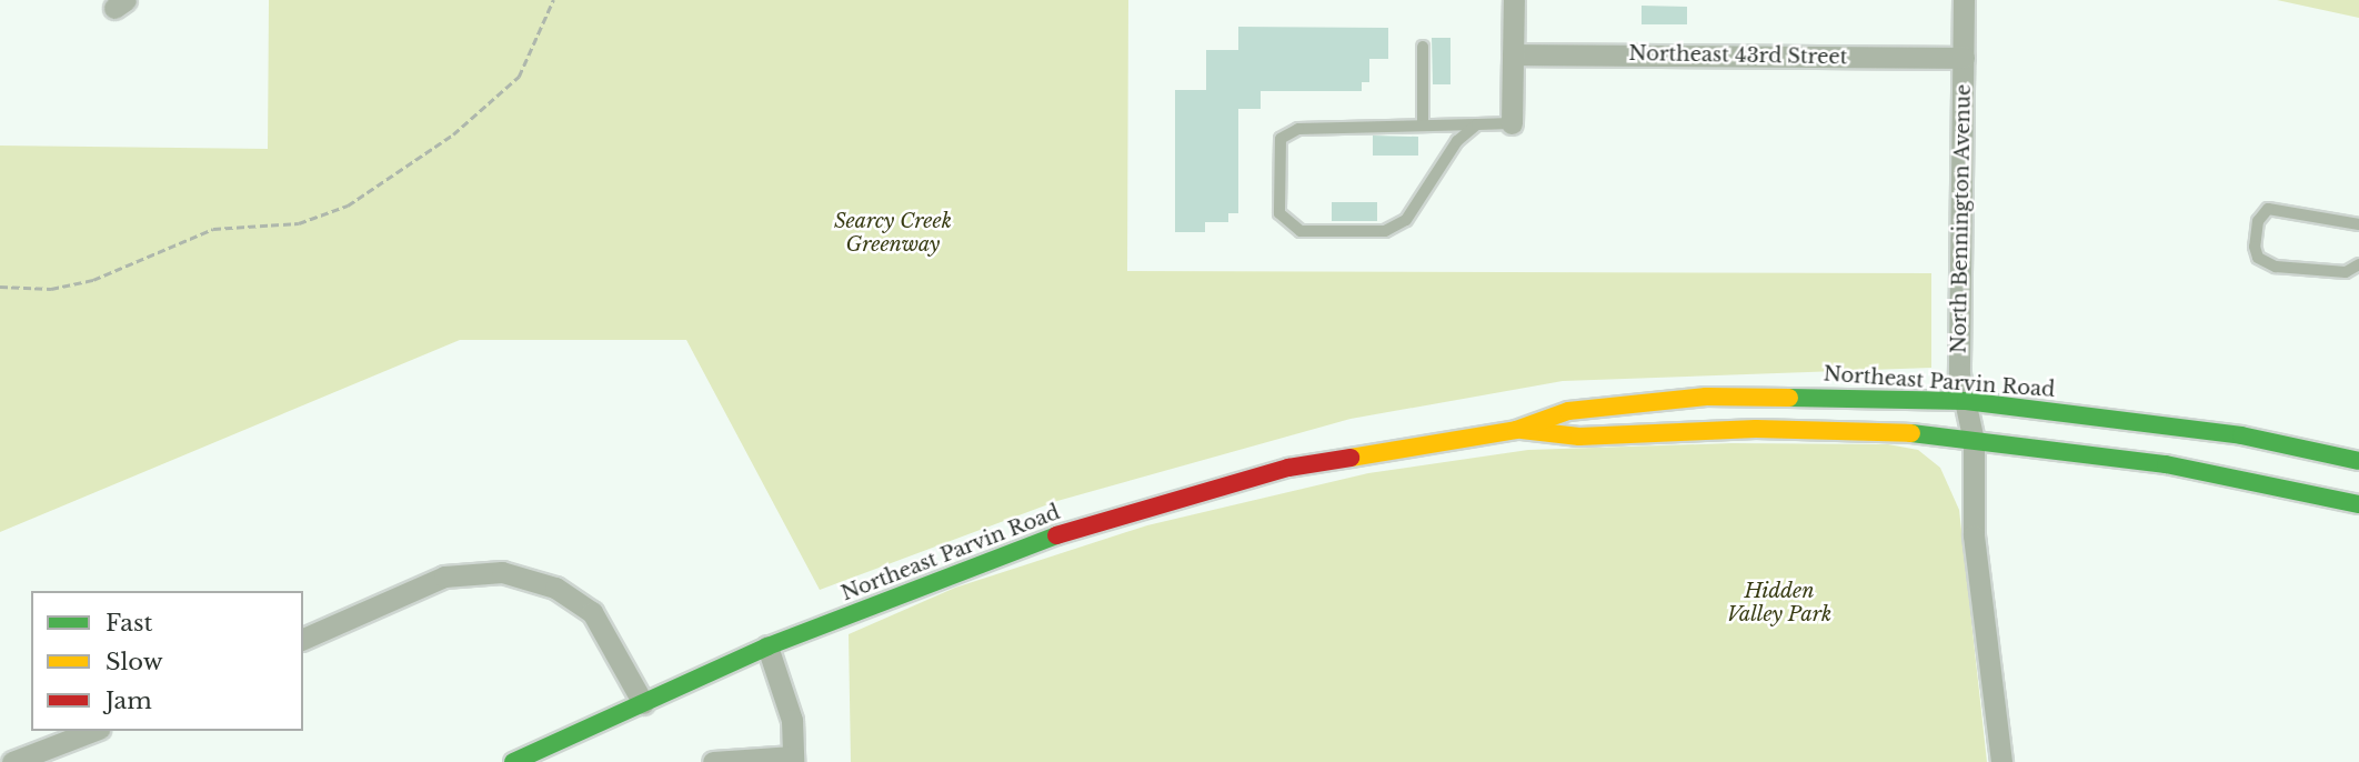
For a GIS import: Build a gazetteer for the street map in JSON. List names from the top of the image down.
{
  "streets": {
    "main road": ["Northeast Parvin Road"],
    "street": ["Northeast 43rd Street", "North Bennington Avenue"]
  },
  "crossings": [
    ["Northeast 43rd Street", "North Bennington Avenue"],
    ["North Bennington Avenue", "Northeast Parvin Road"]
  ],
  "parks": ["Searcy Creek Greenway", "Hidden Valley Park"],
  "legend": ["Fast", "Slow", "Jam"]
}
